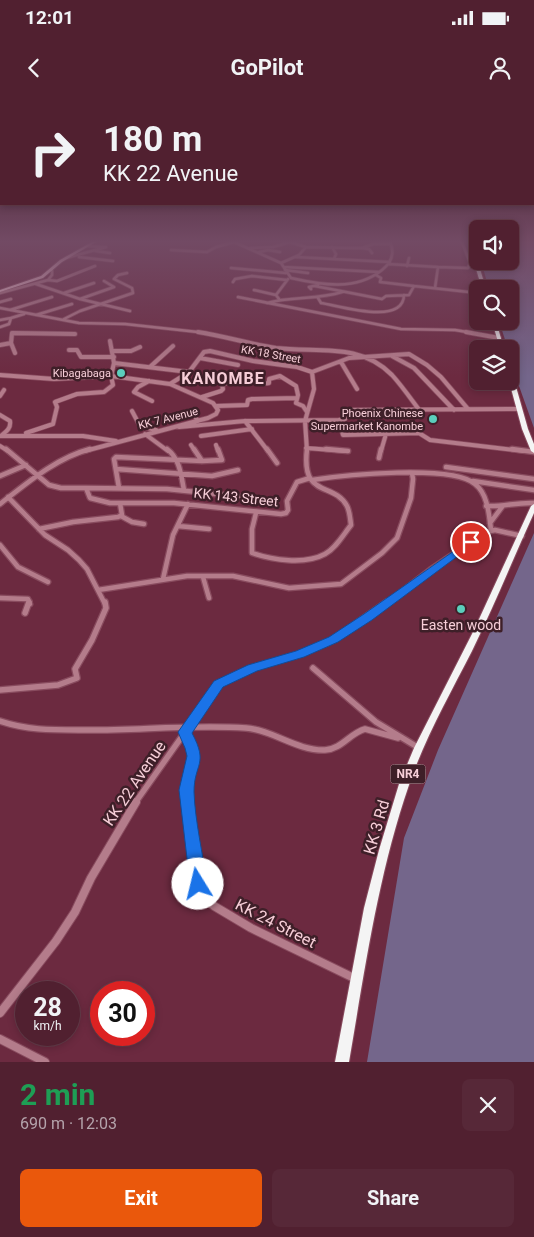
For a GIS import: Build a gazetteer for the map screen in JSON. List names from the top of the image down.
{
  "streets": {
    "highway": ["NR4", "KK 3 Rd"],
    "street": [
      "KK 18 Street",
      "KK 7 Avenue",
      "KK 143 Street",
      "KK 22 Avenue",
      "KK 24 Street"
    ]
  },
  "crossings": [
    ["KK 22 Avenue", "KK 24 Street"],
    ["KK 3 Rd", "KK 24 Street"]
  ],
  "districts": ["KANOMBE"],
  "places": ["Kibagabaga", "Phoenix Chinese Supermarket Kanombe", "Easten wood"],
  "page": {
    "status": "12:01",
    "header": "GoPilot",
    "turn": ["180 m", "KK 22 Avenue"],
    "speed": "28 km/h",
    "limit": "30",
    "heading": ["2 min", "690 m · 12:03"],
    "buttons": ["Exit", "Share"]
  }
}
